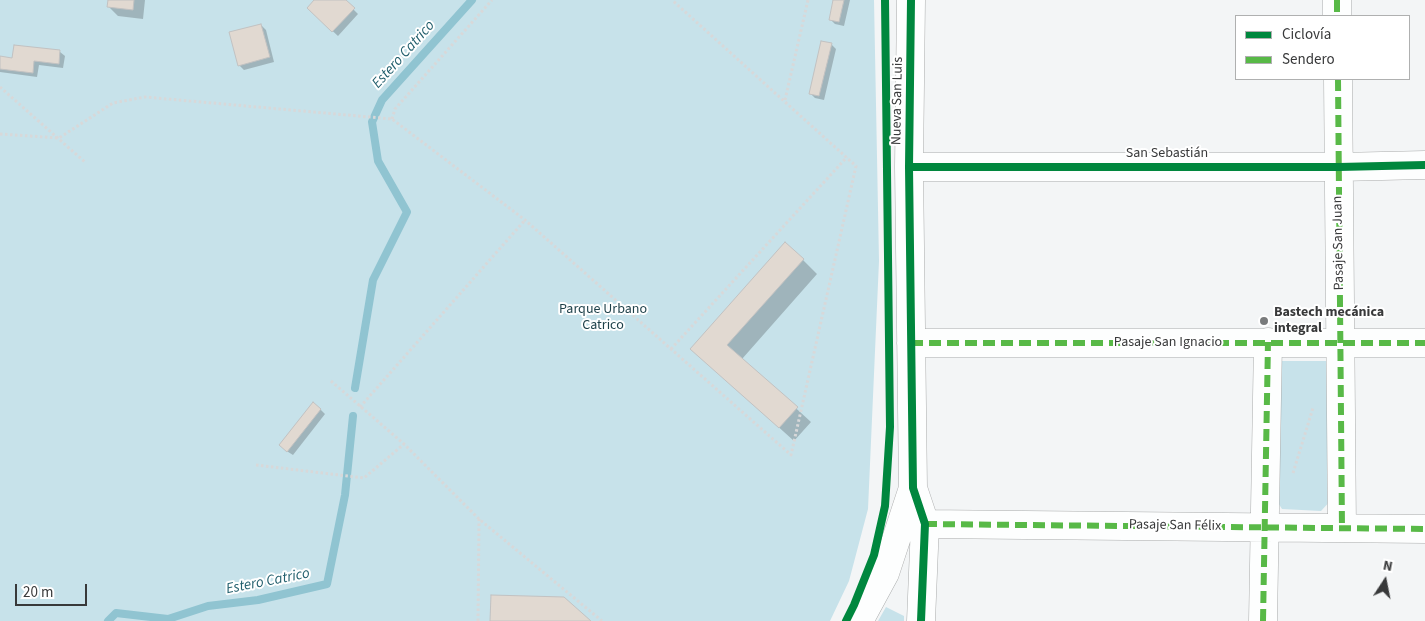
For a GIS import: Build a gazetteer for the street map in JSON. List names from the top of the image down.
{
  "streets": {
    "street": [
      "Nueva San Luis",
      "San Sebastián",
      "Pasaje San Juan",
      "Pasaje San Ignacio",
      "Pasaje San Félix"
    ]
  },
  "crossings": [
    ["Nueva San Luis", "San Sebastián"],
    ["Nueva San Luis", "Pasaje San Ignacio"],
    ["Nueva San Luis", "Pasaje San Félix"],
    ["San Sebastián", "Pasaje San Juan"],
    ["Pasaje San Juan", "Pasaje San Ignacio"],
    ["Pasaje San Juan", "Pasaje San Félix"]
  ],
  "water": ["Estero Catrico"],
  "parks": ["Parque Urbano Catrico"],
  "places": ["Bastech mecánica integral"],
  "legend": ["Ciclovía", "Sendero"],
  "scale_bar": "20 m",
  "north": "top"
}
